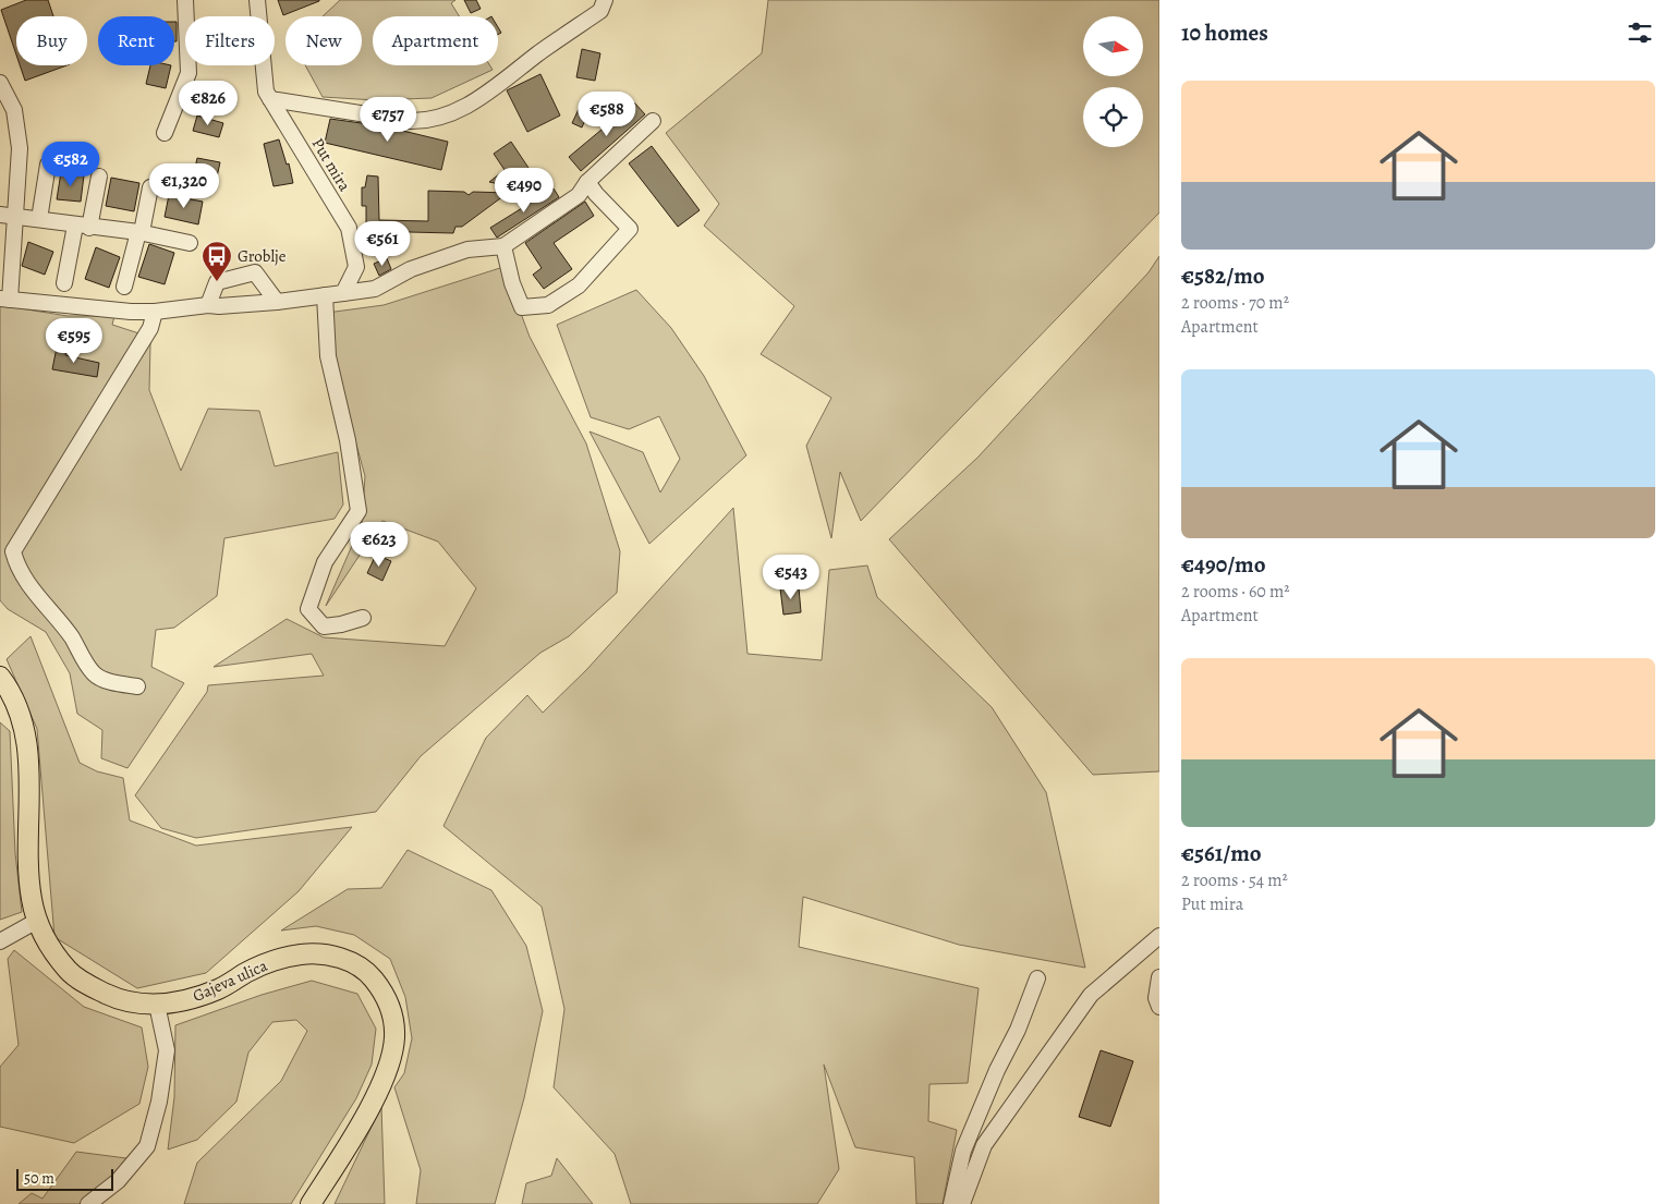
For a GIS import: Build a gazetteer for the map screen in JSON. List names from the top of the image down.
{
  "streets": {
    "main road": ["Gajeva ulica"],
    "street": ["Put mira"]
  },
  "places": {
    "bus stop": ["Groblje"]
  },
  "scale_bar": "50 m",
  "north": "right",
  "page": {
    "heading": "10 homes",
    "chip": [
      "Buy",
      "Rent",
      "Filters",
      "New",
      "Apartment"
    ],
    "list": [
      {
        "name": "€582/mo",
        "note": "2 rooms · 70 m² · Apartment"
      },
      {
        "name": "€490/mo",
        "note": "2 rooms · 60 m² · Apartment"
      },
      {
        "name": "€561/mo",
        "note": "2 rooms · 54 m² · Put mira"
      }
    ],
    "price": [
      "€826",
      "€588",
      "€757",
      "€582",
      "€1,320",
      "€490",
      "€561",
      "€595",
      "€623",
      "€543"
    ],
    "scale": "50 m"
  }
}
